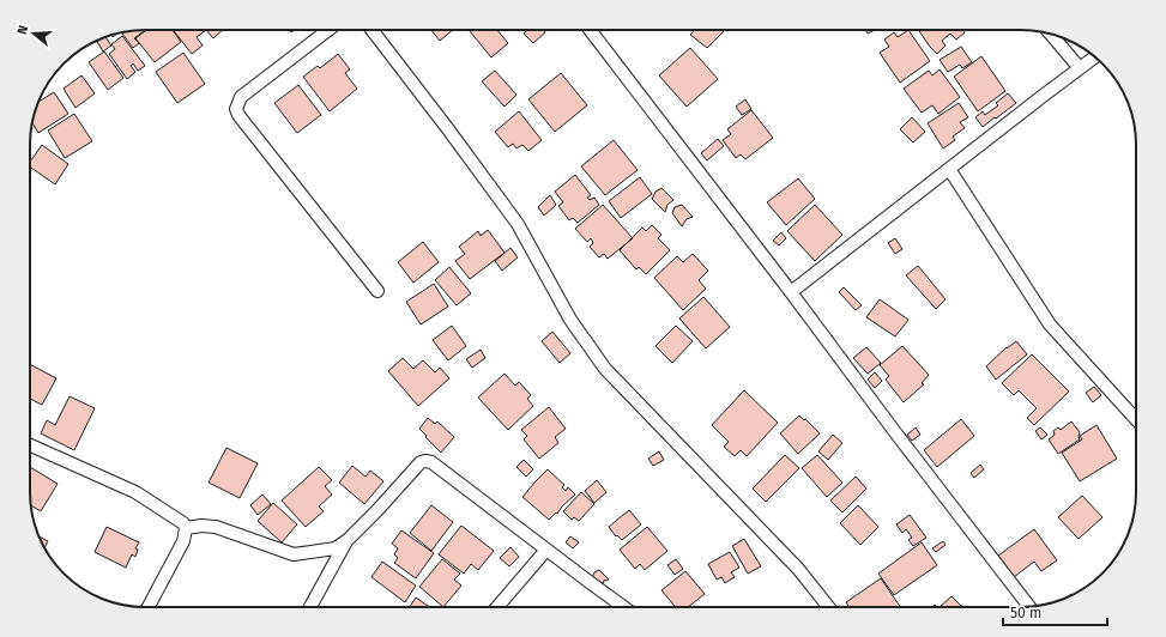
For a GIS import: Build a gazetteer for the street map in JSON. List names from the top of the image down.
{
  "scale_bar": "50 m",
  "north": "left"
}
